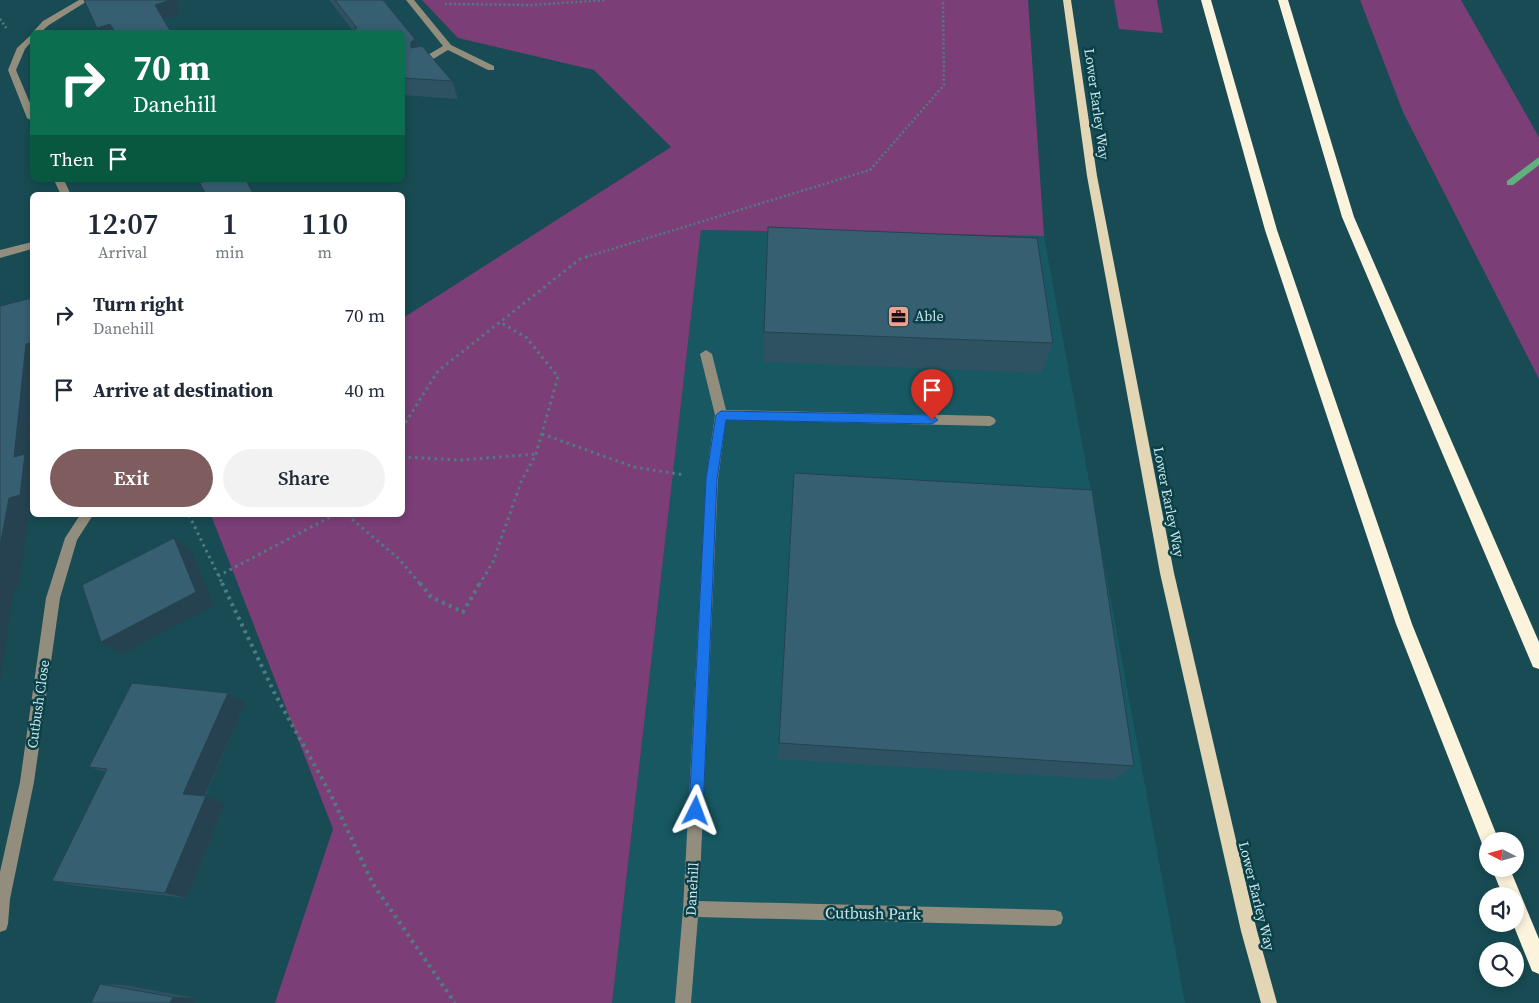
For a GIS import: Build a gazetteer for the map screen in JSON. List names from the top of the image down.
{
  "streets": {
    "main road": ["Lower Earley Way"],
    "street": ["Cutbush Close", "Danehill", "Cutbush Park"]
  },
  "crossings": [
    ["Danehill", "Cutbush Park"]
  ],
  "places": {
    "office": ["Able"]
  },
  "north": "left",
  "page": {
    "turn": ["70 m", "Danehill"],
    "then": "Then",
    "eta": [
      "12:07",
      "Arrival",
      "1",
      "min",
      "110",
      "m"
    ],
    "list": [
      {
        "name": "Turn right",
        "note": "Danehill",
        "value": "70 m"
      },
      {
        "name": "Arrive at destination",
        "value": "40 m"
      }
    ],
    "buttons": ["Exit", "Share"]
  }
}
